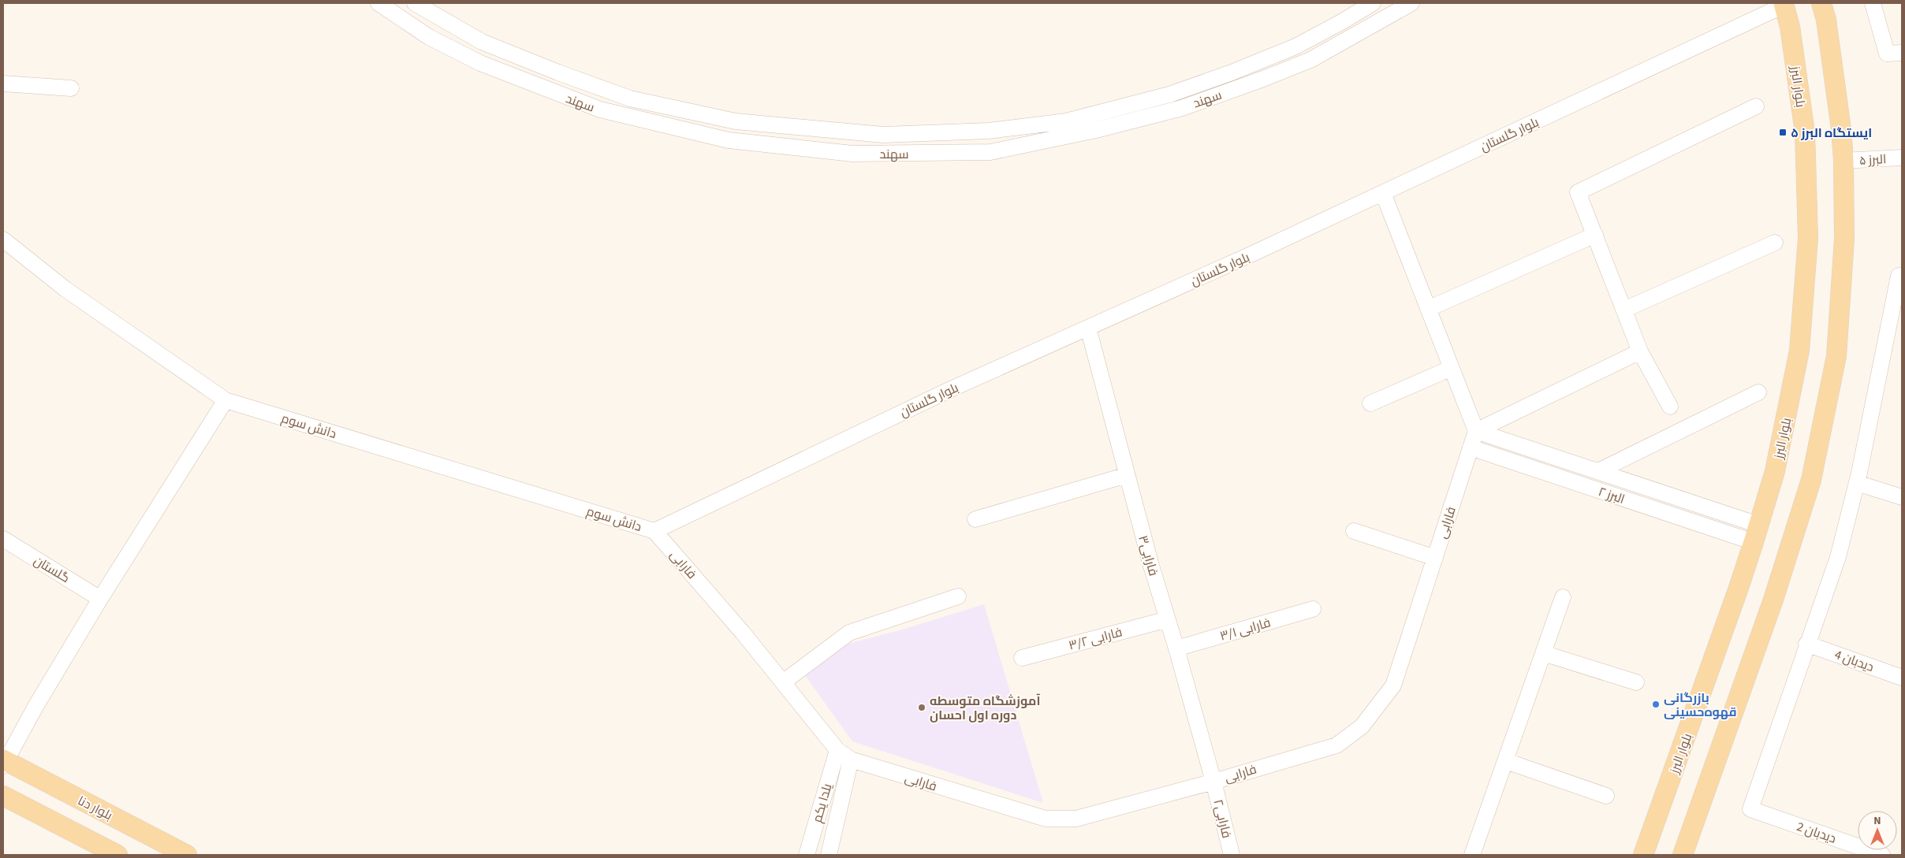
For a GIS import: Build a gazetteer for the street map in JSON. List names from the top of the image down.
{
  "streets": {
    "main road": ["بلوار البرز", "بلوار دنا"],
    "street": [
      "سهند",
      "بلوار گلستان",
      "البرز ۵",
      "دانش سوم",
      "البرز ۲",
      "فارابی",
      "فارابی۳",
      "گلستان",
      "فارابی ۳/۱",
      "فارابی ۳/۲",
      "دیدبان 4",
      "یلدا یکم",
      "فارابی۲",
      "دیدبان 2"
    ]
  },
  "crossings": [
    ["بلوار البرز", "بلوار گلستان"],
    ["بلوار البرز", "البرز ۲"],
    ["بلوار گلستان", "دانش سوم"],
    ["بلوار گلستان", "فارابی"],
    ["بلوار گلستان", "فارابی۳"],
    ["دانش سوم", "فارابی"],
    ["البرز ۲", "فارابی"],
    ["فارابی", "فارابی۳"],
    ["فارابی", "یلدا یکم"],
    ["فارابی", "فارابی۲"],
    ["فارابی۳", "فارابی ۳/۱"],
    ["فارابی۳", "فارابی ۳/۲"],
    ["فارابی۳", "فارابی۲"],
    ["دیدبان 4", "دیدبان 2"]
  ],
  "places": {
    "transit": ["ایستگاه البرز ۵"],
    "other": ["بازرگانی قهوه‌حسینی", "آموزشگاه متوسطه دوره اول احسان"]
  },
  "north": "top"
}
